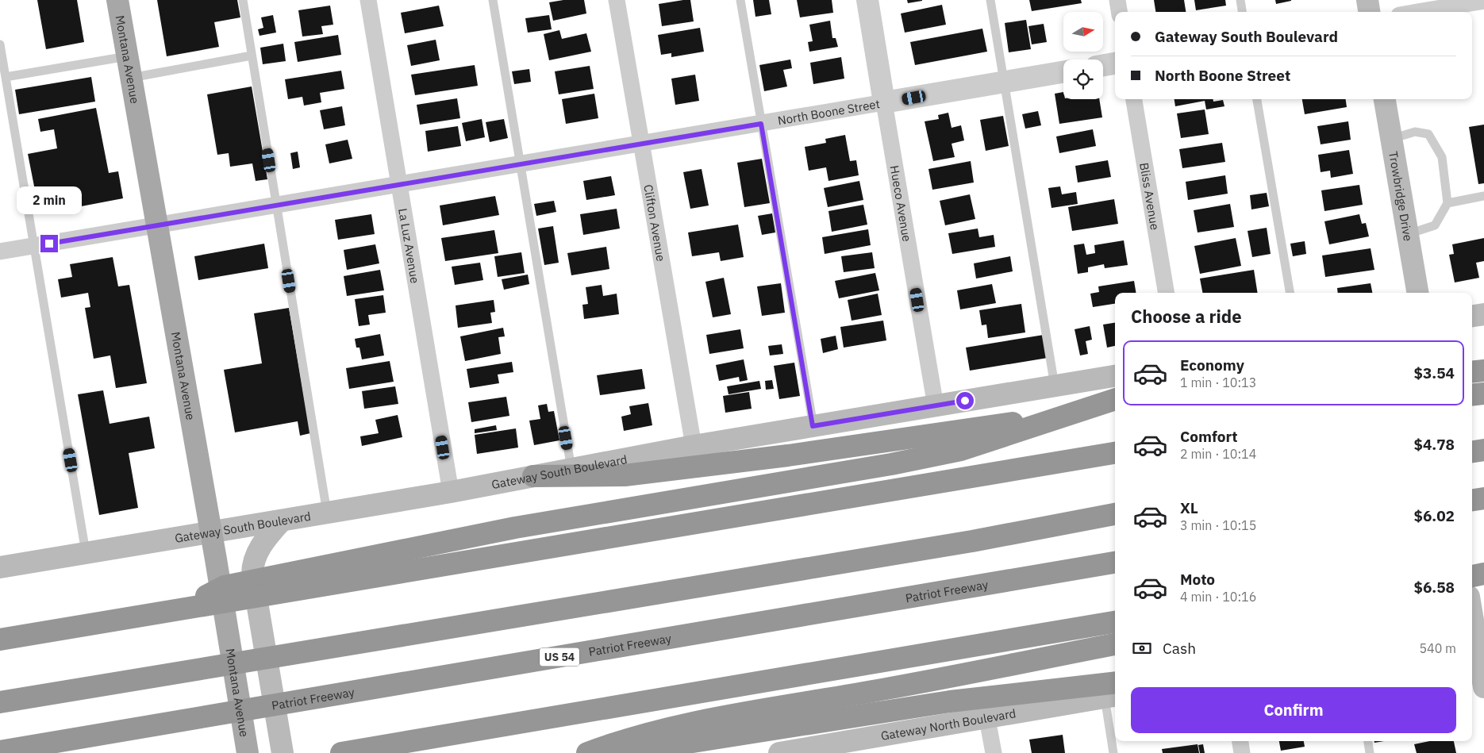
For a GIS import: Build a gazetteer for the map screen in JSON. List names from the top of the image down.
{
  "streets": {
    "highway": ["Patriot Freeway", "US 54"],
    "main road": [
      "Montana Avenue",
      "Trowbridge Drive",
      "Gateway South Boulevard",
      "Gateway North Boulevard"
    ],
    "street": [
      "North Boone Street",
      "Bliss Avenue",
      "Hueco Avenue",
      "Clifton Avenue",
      "La Luz Avenue"
    ]
  },
  "crossings": [
    ["Montana Avenue", "North Boone Street"],
    ["Montana Avenue", "Gateway South Boulevard"],
    ["North Boone Street", "Hueco Avenue"],
    ["North Boone Street", "Clifton Avenue"],
    ["North Boone Street", "La Luz Avenue"],
    ["Hueco Avenue", "Gateway South Boulevard"],
    ["Clifton Avenue", "Gateway South Boulevard"],
    ["La Luz Avenue", "Gateway South Boulevard"]
  ],
  "north": "right",
  "page": {
    "banner": ["Gateway South Boulevard", "North Boone Street"],
    "bubble": "2 min",
    "heading": "Choose a ride",
    "list": [
      {
        "name": "Economy",
        "note": "1 min · 10:13",
        "value": "$3.54"
      },
      {
        "name": "Comfort",
        "note": "2 min · 10:14",
        "value": "$4.78"
      },
      {
        "name": "XL",
        "note": "3 min · 10:15",
        "value": "$6.02"
      },
      {
        "name": "Moto",
        "note": "4 min · 10:16",
        "value": "$6.58"
      }
    ],
    "pay": ["Cash", "540 m"],
    "buttons": "Confirm"
  }
}
